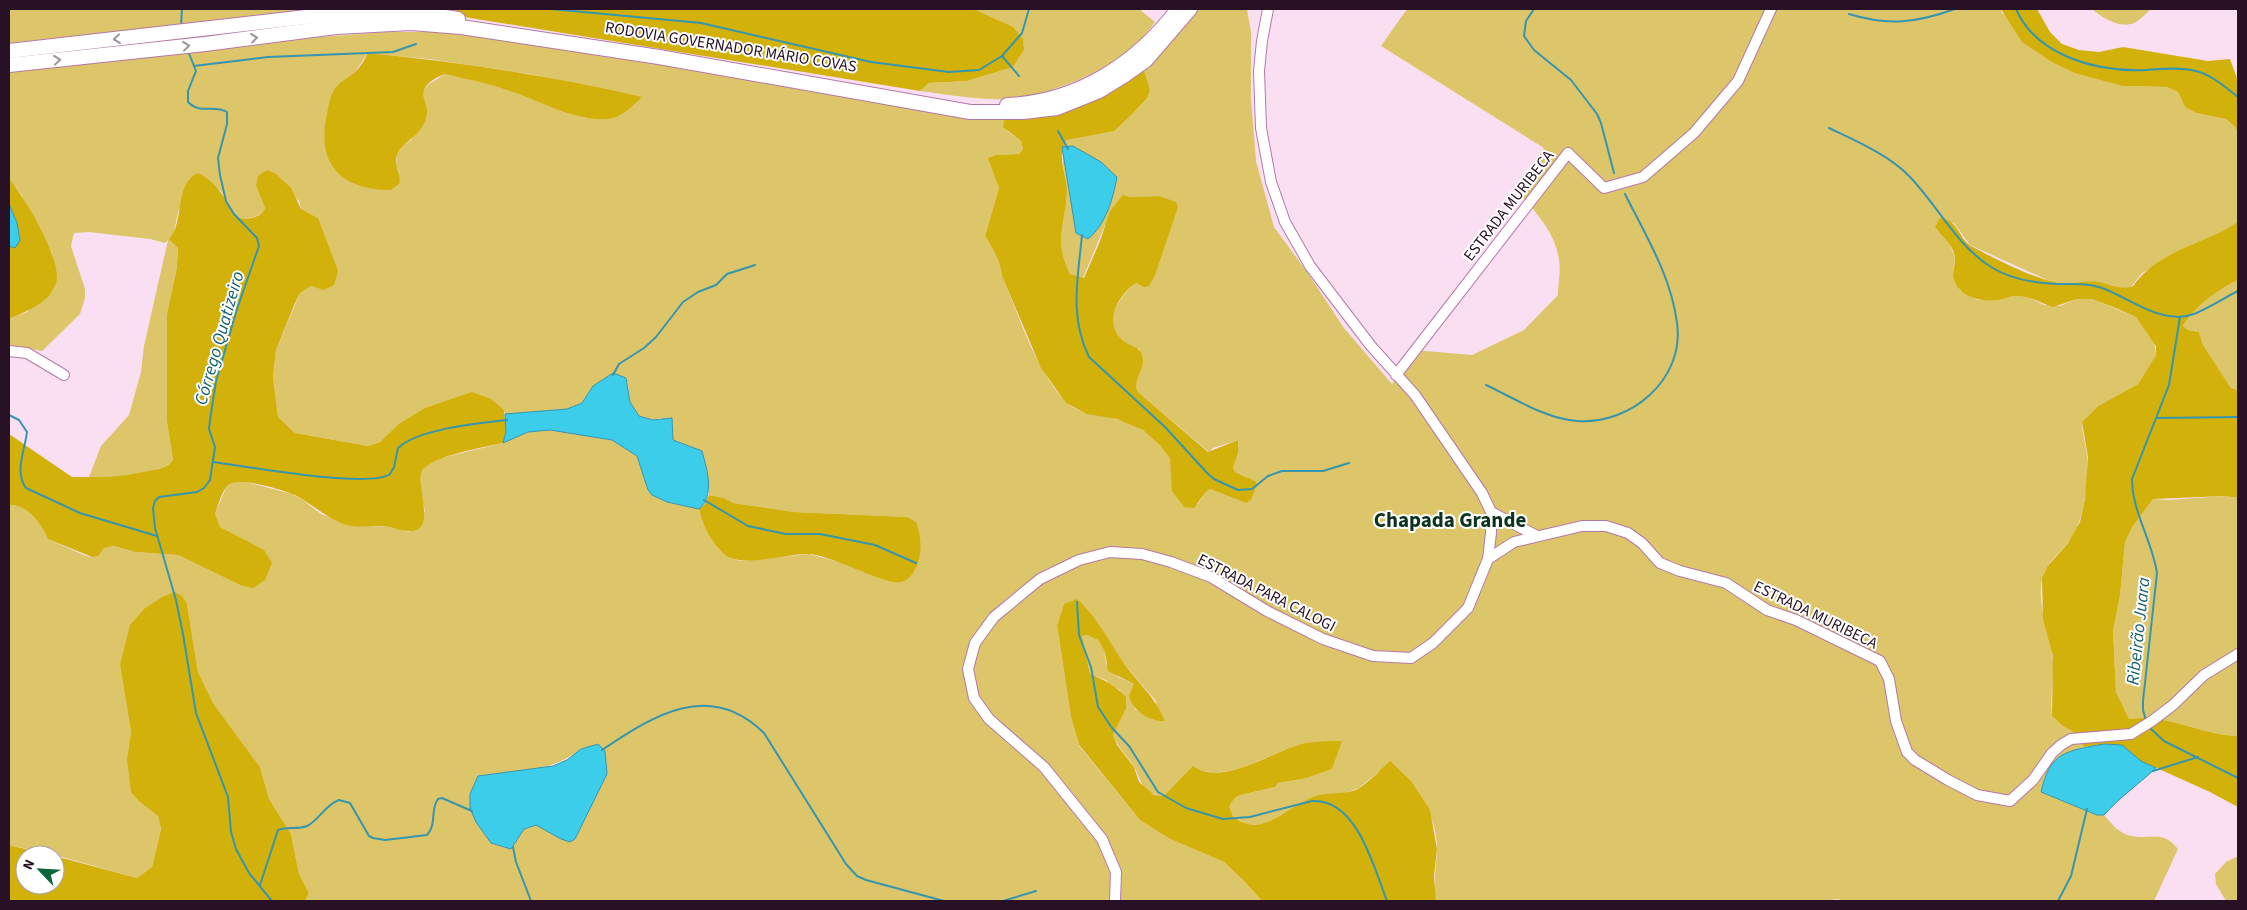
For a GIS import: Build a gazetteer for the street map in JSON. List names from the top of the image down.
{
  "streets": {
    "highway": ["RODOVIA GOVERNADOR MÁRIO COVAS"],
    "street": ["ESTRADA MURIBECA", "ESTRADA PARA CALOGI"]
  },
  "crossings": [
    ["ESTRADA MURIBECA", "ESTRADA PARA CALOGI"]
  ],
  "districts": ["Chapada Grande"],
  "water": ["Córrego Quatizeiro", "Ribeirão Juara"],
  "north": "top left"
}
